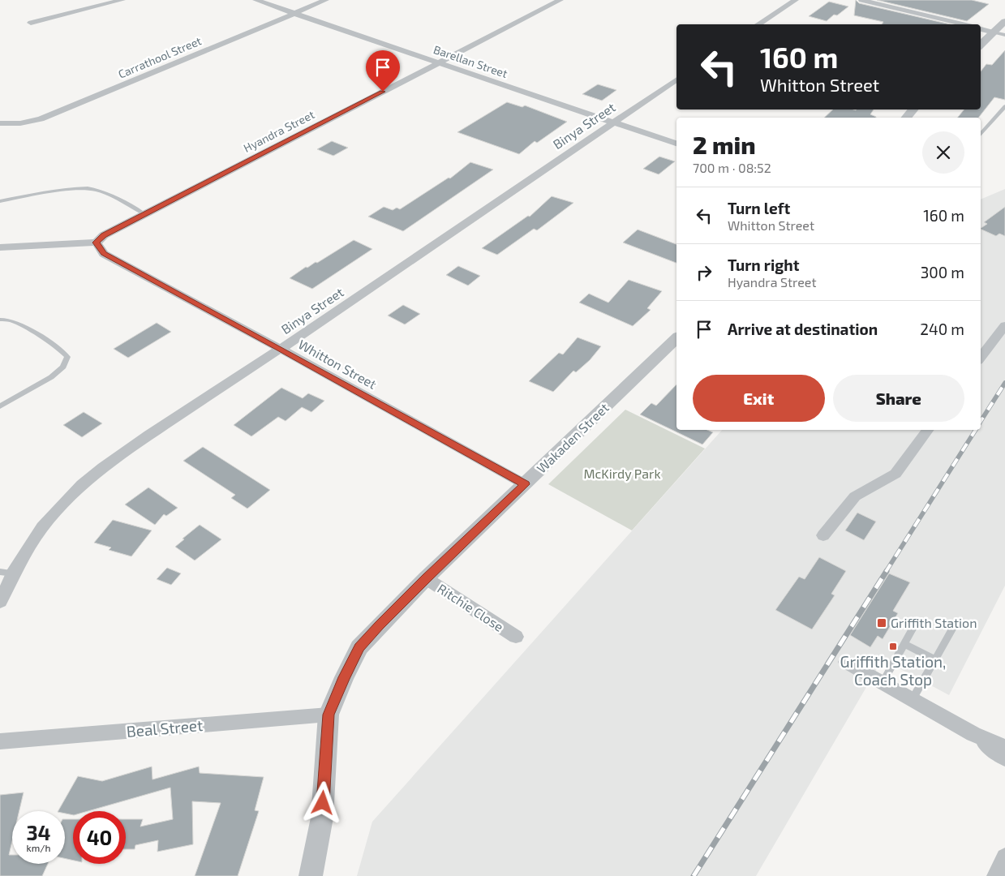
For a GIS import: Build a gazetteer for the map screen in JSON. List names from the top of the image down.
{
  "streets": {
    "street": [
      "Carrathool Street",
      "Barellan Street",
      "Binya Street",
      "Hyandra Street",
      "Whitton Street",
      "Wakaden Street",
      "Ritchie Close",
      "Beal Street"
    ]
  },
  "crossings": [
    ["Carrathool Street", "Barellan Street"],
    ["Barellan Street", "Binya Street"],
    ["Barellan Street", "Hyandra Street"],
    ["Binya Street", "Whitton Street"],
    ["Hyandra Street", "Whitton Street"],
    ["Whitton Street", "Wakaden Street"],
    ["Wakaden Street", "Ritchie Close"],
    ["Wakaden Street", "Beal Street"]
  ],
  "parks": ["McKirdy Park"],
  "places": {
    "transit": ["Griffith Station", "Griffith Station, Coach Stop"]
  },
  "page": {
    "turn": ["160 m", "Whitton Street"],
    "heading": ["2 min", "700 m · 08:52"],
    "list": [
      {
        "name": "Turn left",
        "note": "Whitton Street",
        "value": "160 m"
      },
      {
        "name": "Turn right",
        "note": "Hyandra Street",
        "value": "300 m"
      },
      {
        "name": "Arrive at destination",
        "value": "240 m"
      }
    ],
    "buttons": ["Exit", "Share"],
    "speed": "34 km/h",
    "limit": "40"
  }
}
